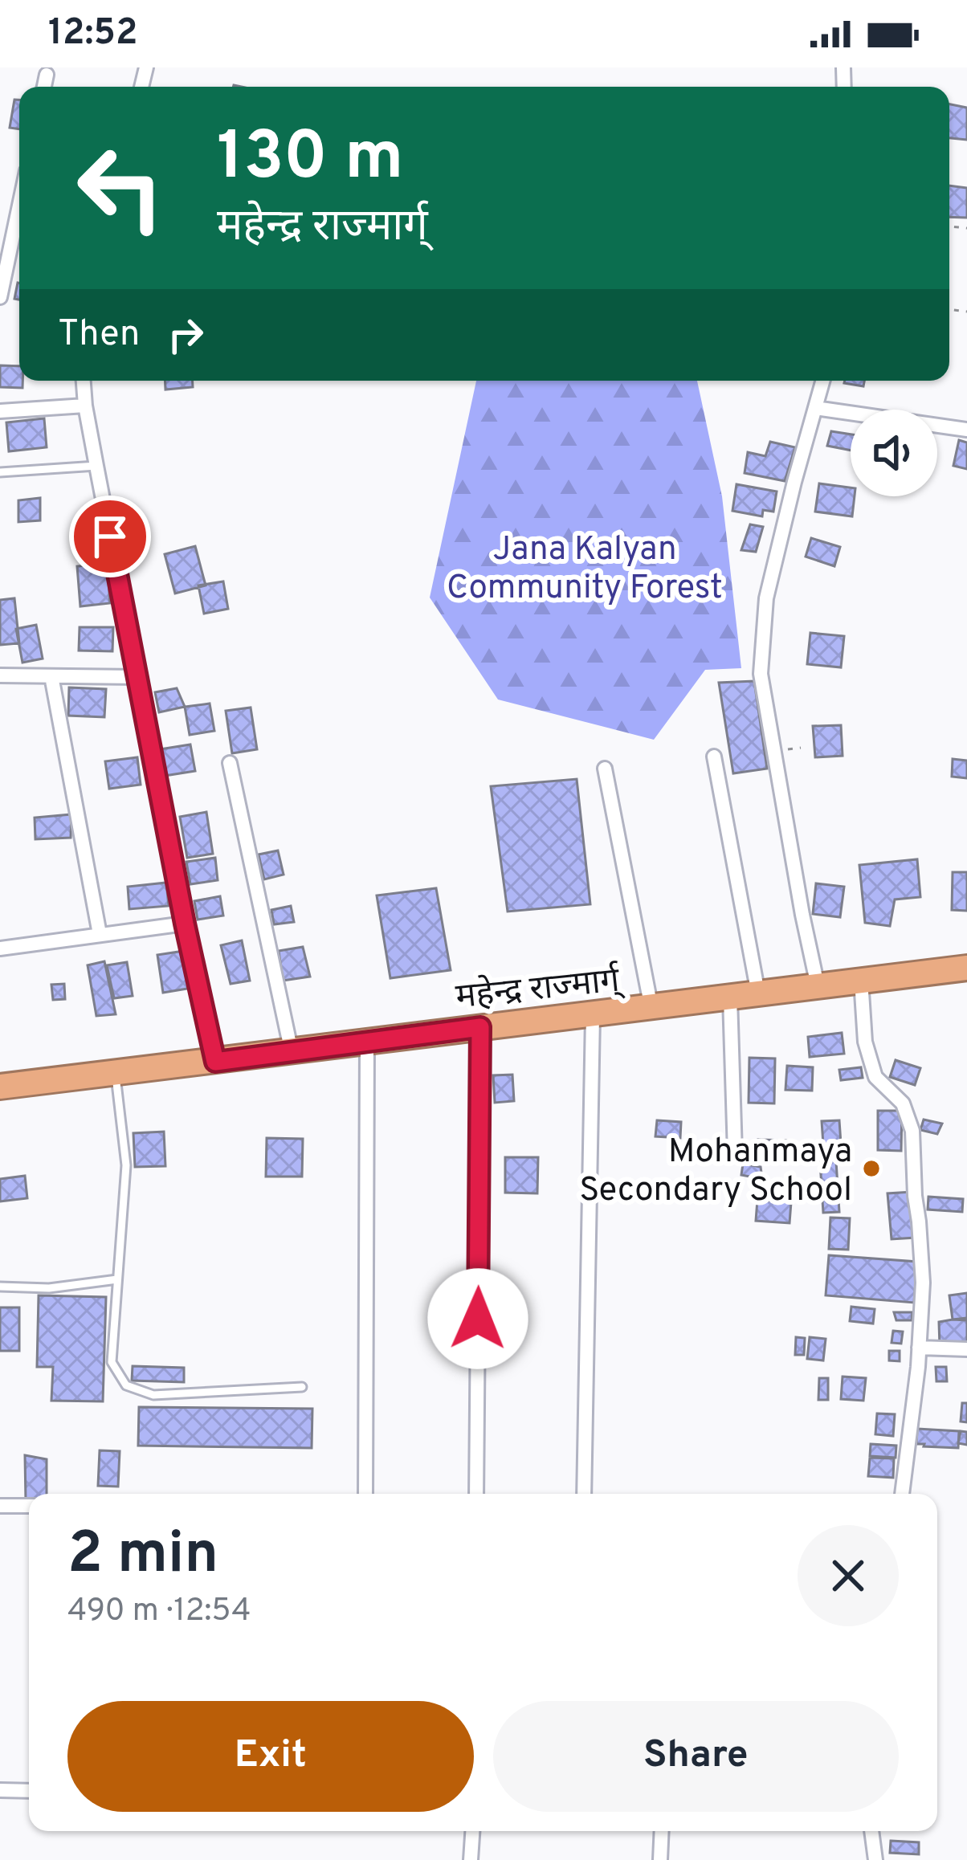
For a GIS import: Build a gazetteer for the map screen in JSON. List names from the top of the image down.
{
  "streets": {
    "highway": ["महेन्द्र राज्मार्ग्"]
  },
  "parks": ["Jana Kalyan Community Forest"],
  "places": ["Mohanmaya Secondary School"],
  "page": {
    "status": "12:52",
    "turn": ["130 m", "महेन्द्र राज्मार्ग्"],
    "then": "Then",
    "heading": ["2 min", "490 m · 12:54"],
    "buttons": ["Exit", "Share"]
  }
}
